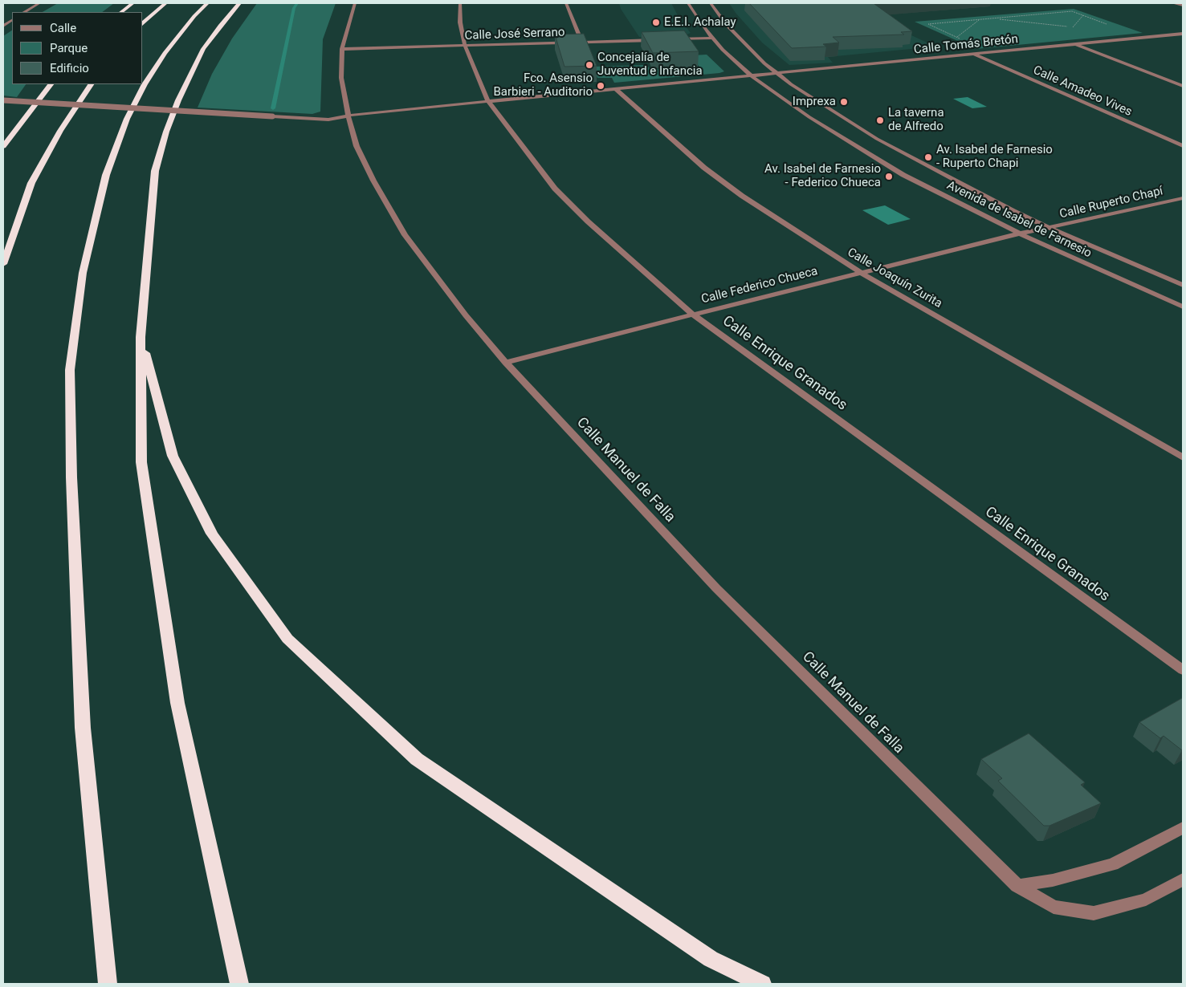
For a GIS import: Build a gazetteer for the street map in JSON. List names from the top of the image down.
{
  "streets": {
    "street": [
      "Calle José Serrano",
      "Calle Tomás Bretón",
      "Calle Amadeo Vives",
      "Calle Ruperto Chapí",
      "Avenida de Isabel de Farnesio",
      "Calle Joaquín Zurita",
      "Calle Federico Chueca",
      "Calle Enrique Granados",
      "Calle Manuel de Falla"
    ]
  },
  "crossings": [
    ["Calle José Serrano", "Calle Enrique Granados"],
    ["Calle José Serrano", "Calle Manuel de Falla"],
    ["Calle Tomás Bretón", "Calle Amadeo Vives"],
    ["Calle Tomás Bretón", "Avenida de Isabel de Farnesio"],
    ["Calle Tomás Bretón", "Calle Joaquín Zurita"],
    ["Calle Tomás Bretón", "Calle Enrique Granados"],
    ["Calle Tomás Bretón", "Calle Manuel de Falla"],
    ["Calle Ruperto Chapí", "Avenida de Isabel de Farnesio"],
    ["Calle Ruperto Chapí", "Calle Federico Chueca"],
    ["Avenida de Isabel de Farnesio", "Calle Federico Chueca"],
    ["Calle Joaquín Zurita", "Calle Federico Chueca"],
    ["Calle Federico Chueca", "Calle Enrique Granados"],
    ["Calle Federico Chueca", "Calle Manuel de Falla"]
  ],
  "places": [
    "E.E.I. Achalay",
    "Concejalía de Juventud e Infancia",
    "Fco. Asensio Barbieri - Auditorio",
    "Imprexa",
    "La taverna de Alfredo",
    "Av. Isabel de Farnesio - Ruperto Chapi",
    "Av. Isabel de Farnesio - Federico Chueca"
  ],
  "legend": ["Calle", "Parque", "Edificio"]
}
